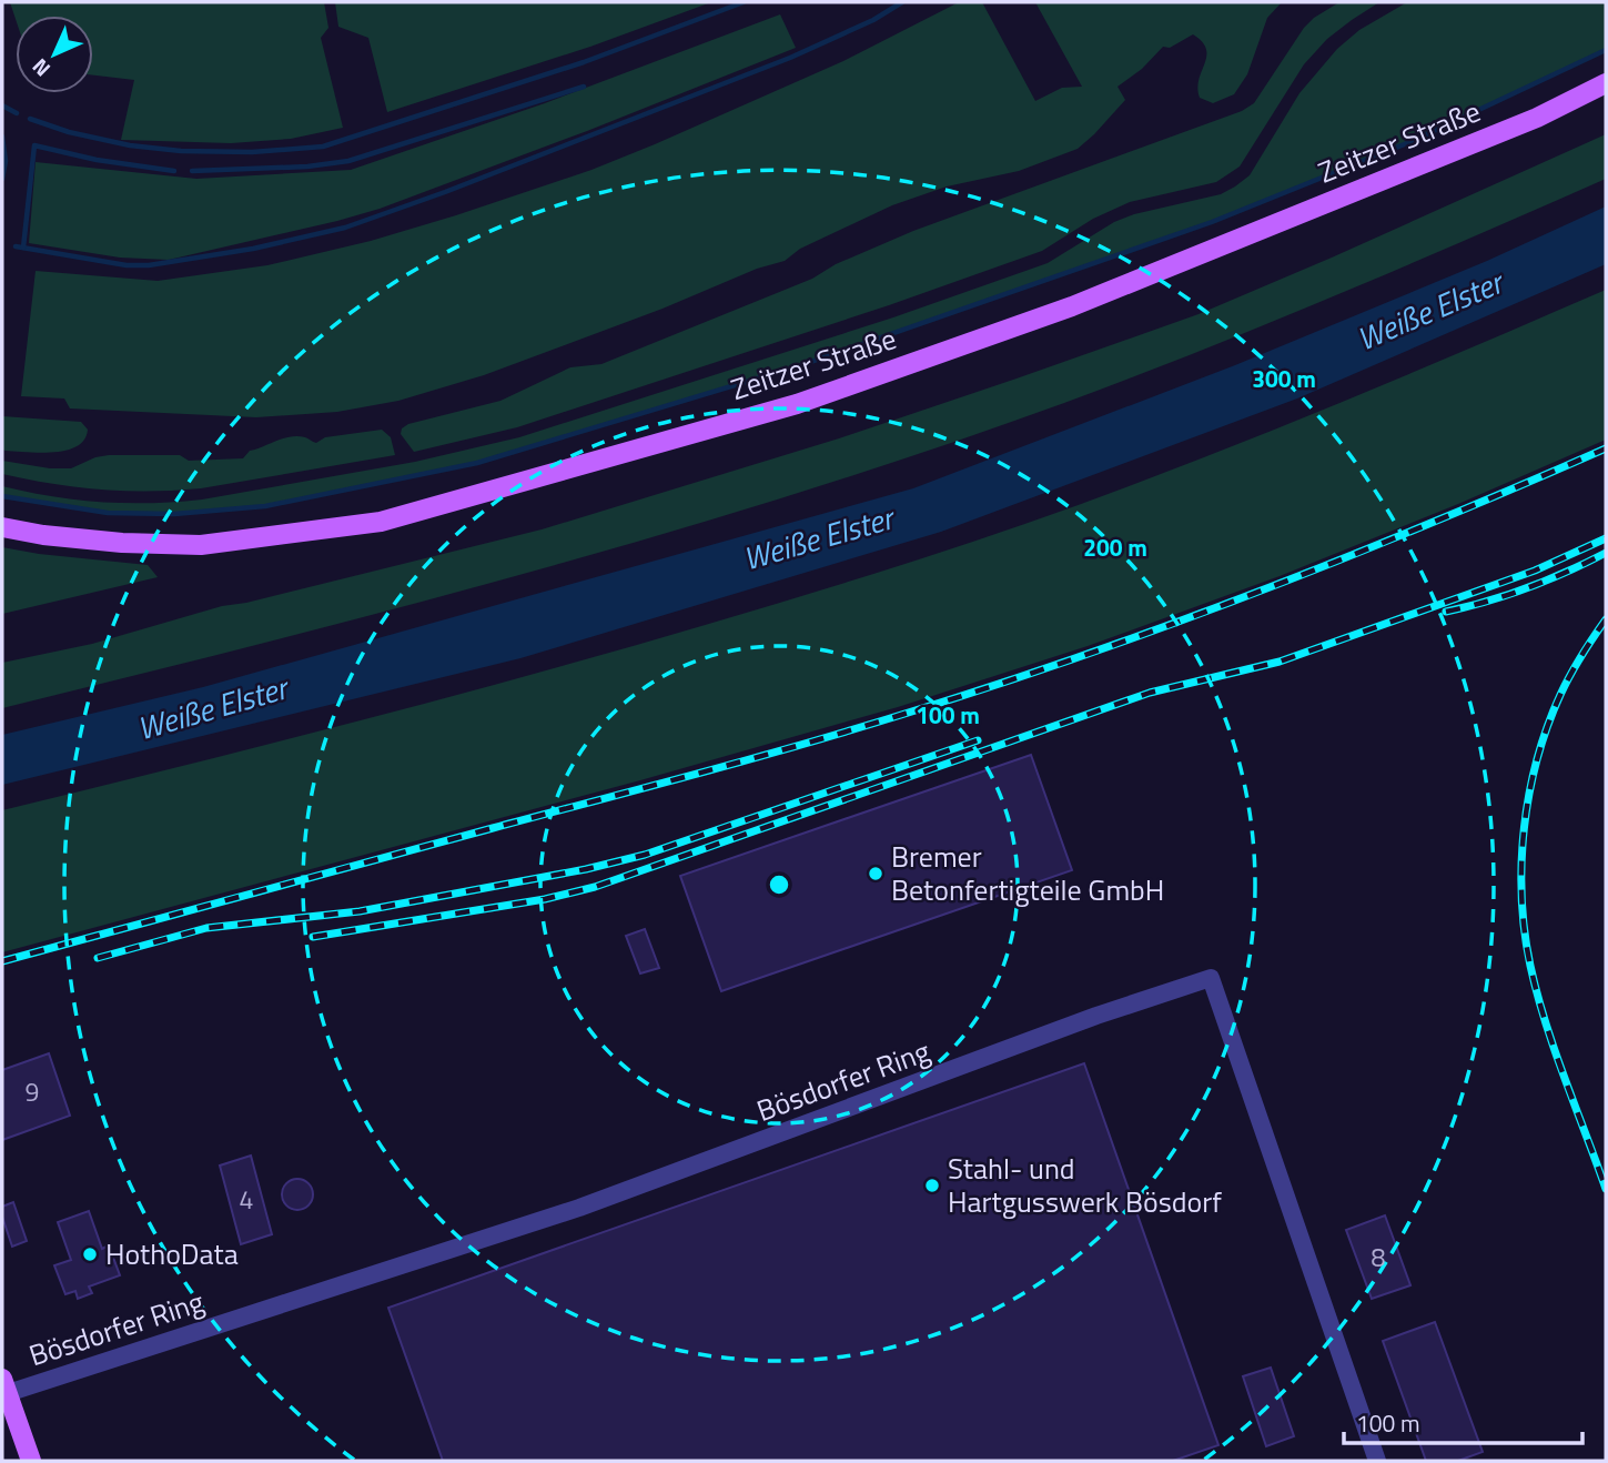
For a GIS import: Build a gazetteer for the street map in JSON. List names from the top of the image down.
{
  "streets": {
    "main road": ["Zeitzer Straße"],
    "street": ["Bösdorfer Ring"]
  },
  "water": ["Weiße Elster"],
  "places": ["Bremer Betonfertigteile GmbH", "Stahl- und Hartgusswerk Bösdorf", "HothoData"],
  "house_numbers": ["9", "4", "8"],
  "scale_bar": "100 m",
  "north": "bottom left",
  "rings": ["300 m", "200 m", "100 m"]
}
